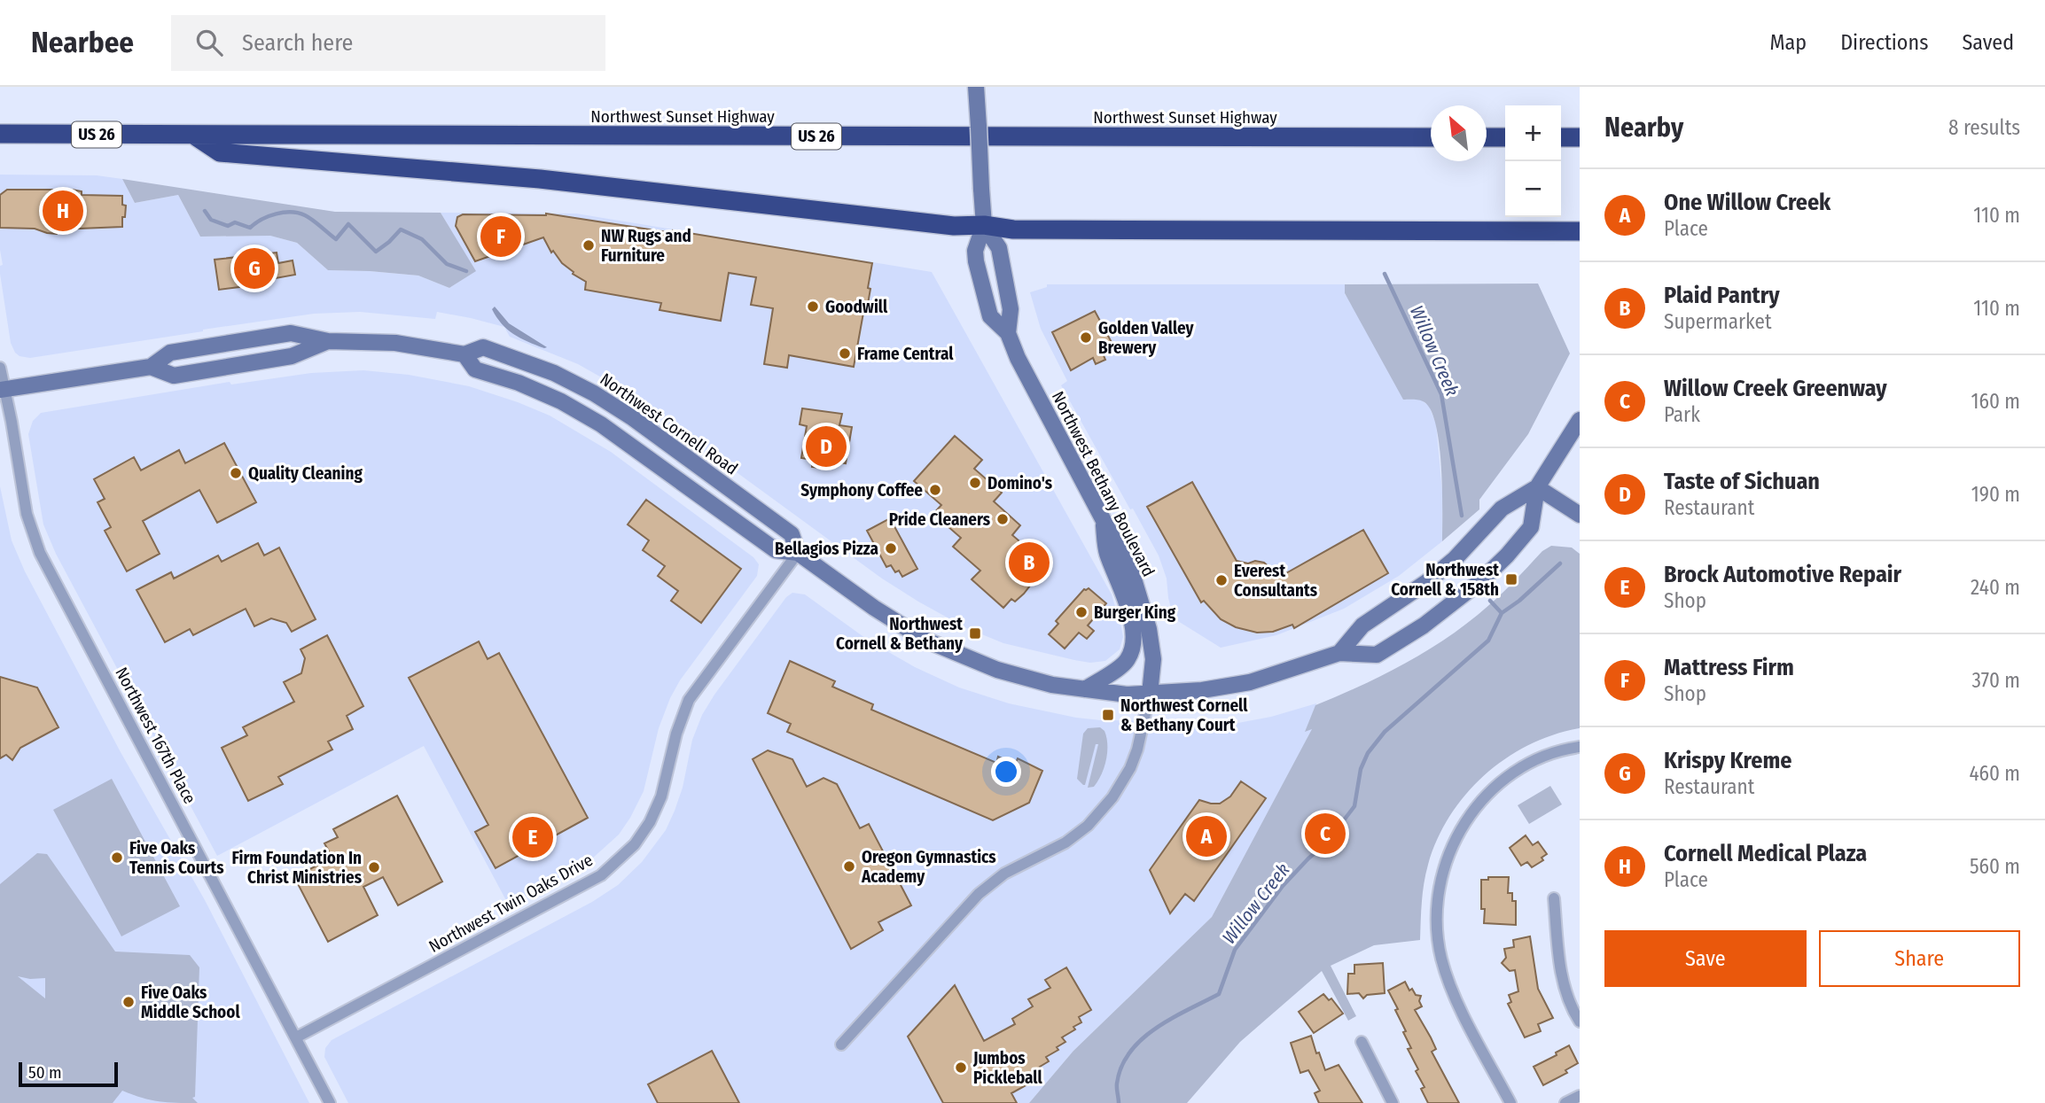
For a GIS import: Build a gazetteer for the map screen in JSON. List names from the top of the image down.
{
  "streets": {
    "highway": ["Northwest Sunset Highway", "US 26"],
    "main road": ["Northwest Cornell Road", "Northwest Bethany Boulevard"],
    "street": ["Northwest 167th Place", "Northwest Twin Oaks Drive"]
  },
  "crossings": [
    ["Northwest Cornell Road", "Northwest Bethany Boulevard"],
    ["Northwest Cornell Road", "Northwest 167th Place"],
    ["Northwest Cornell Road", "Northwest Twin Oaks Drive"],
    ["Northwest 167th Place", "Northwest Twin Oaks Drive"]
  ],
  "water": ["Willow Creek"],
  "places": {
    "other": [
      "NW Rugs and Furniture",
      "Goodwill",
      "Golden Valley Brewery",
      "Frame Central",
      "Quality Cleaning",
      "Domino's",
      "Symphony Coffee",
      "Pride Cleaners",
      "Bellagios Pizza",
      "Everest Consultants",
      "Burger King",
      "Five Oaks Tennis Courts",
      "Oregon Gymnastics Academy",
      "Firm Foundation In Christ Ministries",
      "Five Oaks Middle School",
      "Jumbos Pickleball"
    ],
    "transit": ["Northwest Cornell & 158th", "Northwest Cornell & Bethany", "Northwest Cornell & Bethany Court"]
  },
  "scale_bar": "50 m",
  "north": "top left",
  "page": {
    "header": "Nearbee",
    "search": "Search here",
    "nav": ["Map", "Directions", "Saved"],
    "heading": ["Nearby", "8 results"],
    "map_buttons": ["+", "−"],
    "list": [
      {
        "mark": "A",
        "name": "One Willow Creek",
        "note": "Place",
        "value": "110 m"
      },
      {
        "mark": "B",
        "name": "Plaid Pantry",
        "note": "Supermarket",
        "value": "110 m"
      },
      {
        "mark": "C",
        "name": "Willow Creek Greenway",
        "note": "Park",
        "value": "160 m"
      },
      {
        "mark": "D",
        "name": "Taste of Sichuan",
        "note": "Restaurant",
        "value": "190 m"
      },
      {
        "mark": "E",
        "name": "Brock Automotive Repair",
        "note": "Shop",
        "value": "240 m"
      },
      {
        "mark": "F",
        "name": "Mattress Firm",
        "note": "Shop",
        "value": "370 m"
      },
      {
        "mark": "G",
        "name": "Krispy Kreme",
        "note": "Restaurant",
        "value": "460 m"
      },
      {
        "mark": "H",
        "name": "Cornell Medical Plaza",
        "note": "Place",
        "value": "560 m"
      }
    ],
    "pins": [
      "H",
      "F",
      "G",
      "D",
      "B",
      "C",
      "A",
      "E"
    ],
    "buttons": ["Save", "Share"],
    "scale": "50 m"
  }
}
